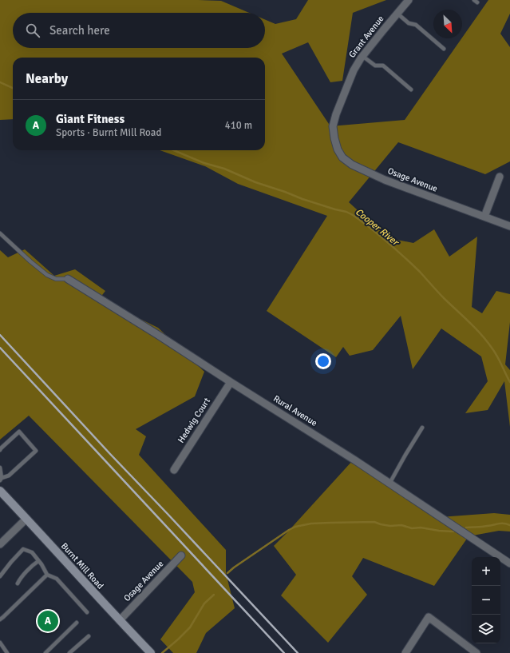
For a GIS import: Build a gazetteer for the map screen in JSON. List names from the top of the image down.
{
  "streets": {
    "main road": ["Burnt Mill Road"],
    "street": [
      "Grant Avenue",
      "Osage Avenue",
      "Rural Avenue",
      "Hedwig Court"
    ]
  },
  "crossings": [
    ["Grant Avenue", "Osage Avenue"],
    ["Osage Avenue", "Burnt Mill Road"],
    ["Rural Avenue", "Hedwig Court"]
  ],
  "water": ["Cooper River"],
  "north": "bottom right",
  "page": {
    "search": "Search here",
    "heading": "Nearby",
    "list": [
      {
        "mark": "A",
        "name": "Giant Fitness",
        "note": "Sports · Burnt Mill Road",
        "value": "410 m"
      }
    ],
    "map_buttons": ["+", "−"],
    "pins": "A"
  }
}
